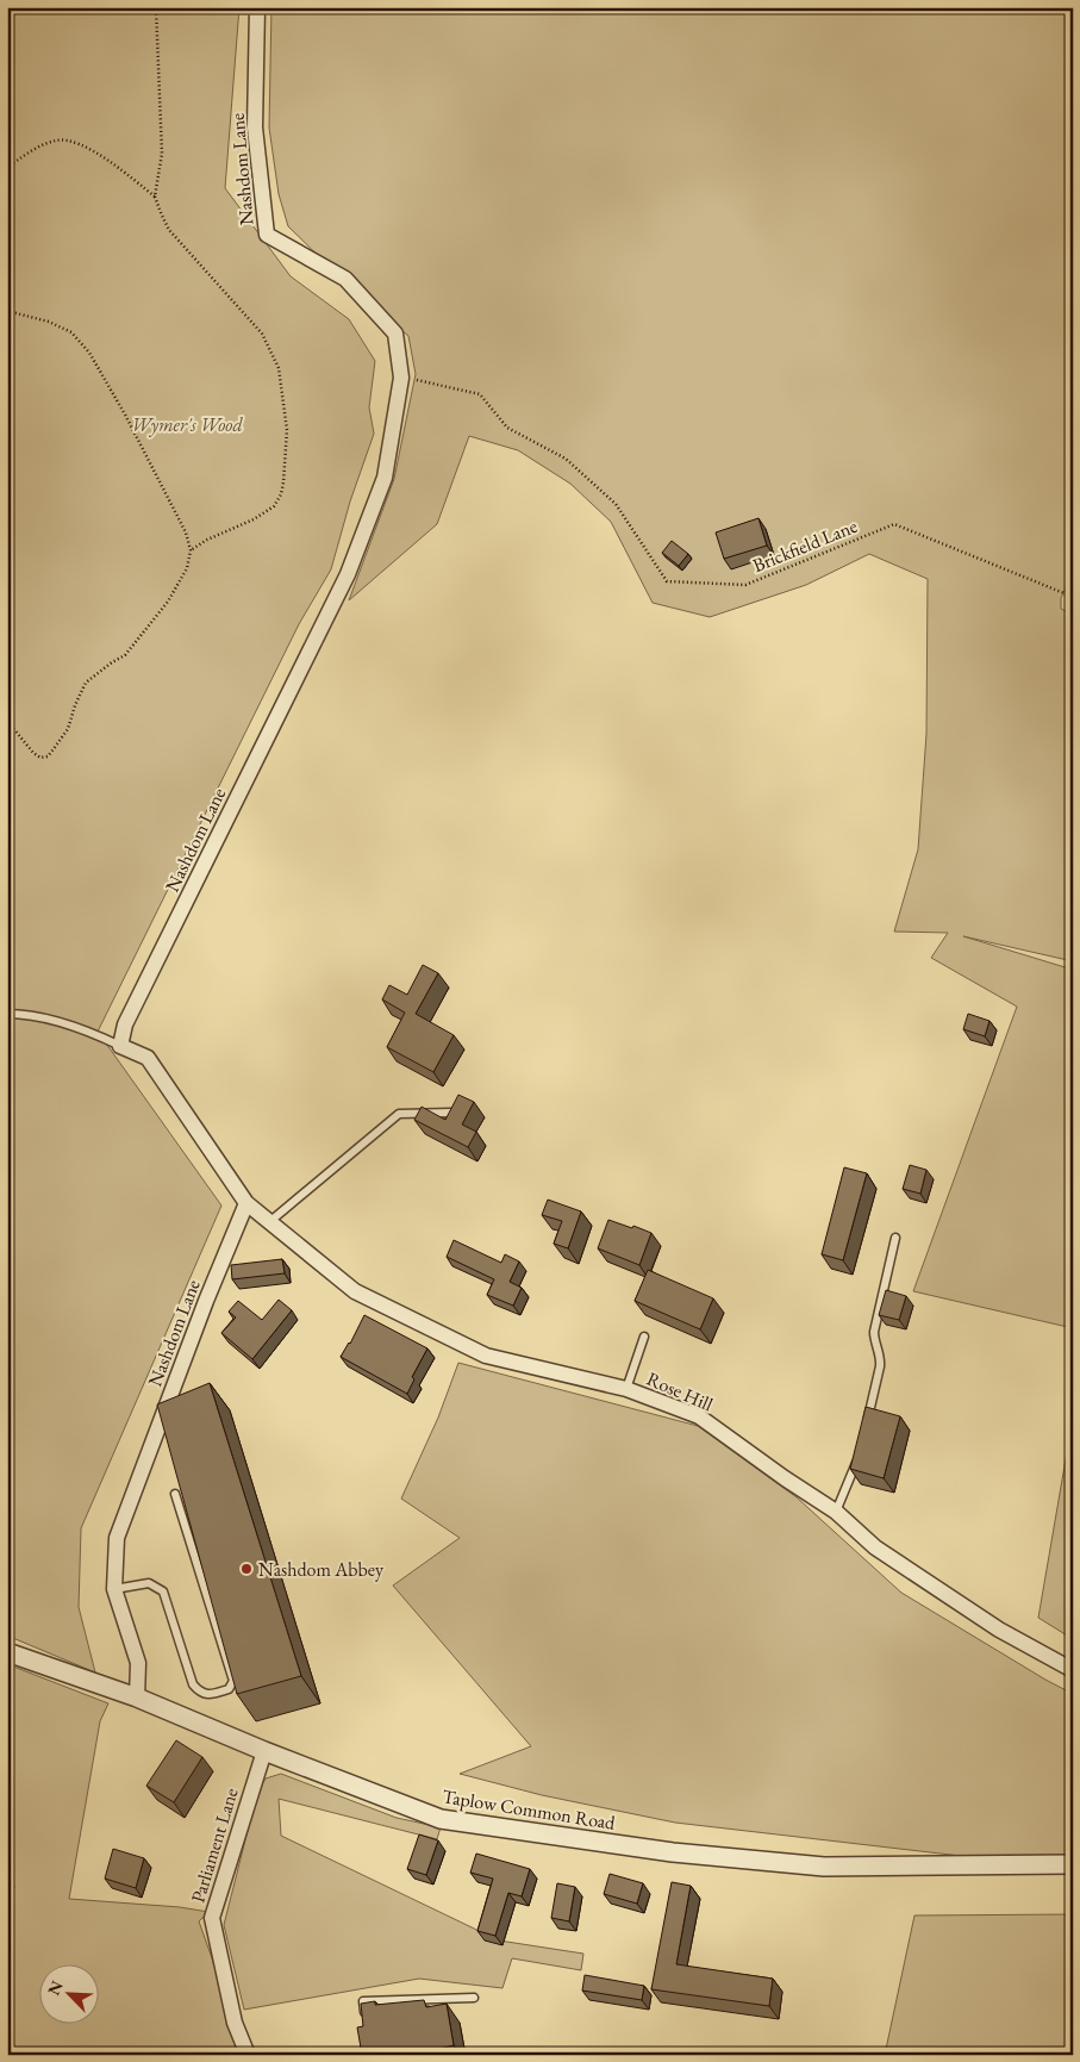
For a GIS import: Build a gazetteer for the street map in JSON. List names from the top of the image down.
{
  "streets": {
    "street": [
      "Nashdom Lane",
      "Rose Hill",
      "Taplow Common Road",
      "Parliament Lane"
    ],
    "path": ["Brickfield Lane"]
  },
  "crossings": [
    ["Nashdom Lane", "Brickfield Lane"],
    ["Nashdom Lane", "Rose Hill"],
    ["Nashdom Lane", "Taplow Common Road"],
    ["Taplow Common Road", "Parliament Lane"]
  ],
  "parks": ["Wymer's Wood"],
  "places": ["Nashdom Abbey"],
  "north": "top left"
}
